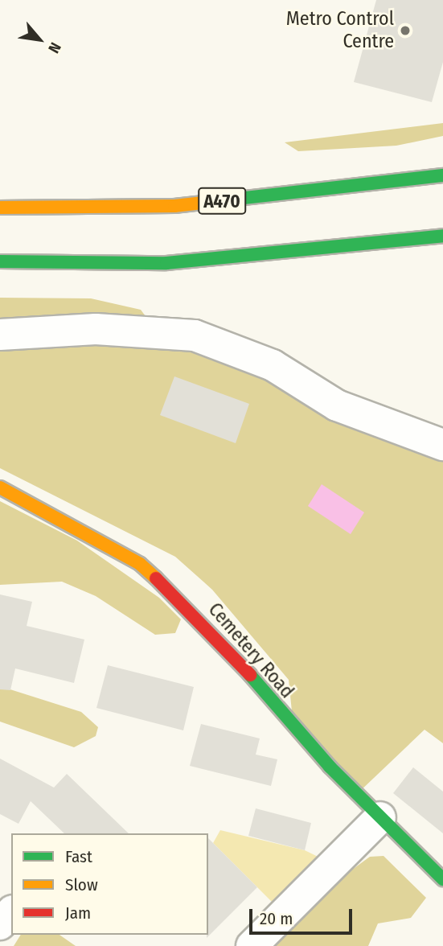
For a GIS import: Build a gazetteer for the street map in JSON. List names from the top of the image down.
{
  "streets": {
    "main road": ["A470", "Cemetery Road"]
  },
  "places": ["Metro Control Centre"],
  "legend": ["Fast", "Slow", "Jam"],
  "scale_bar": "20 m",
  "north": "bottom right"
}
